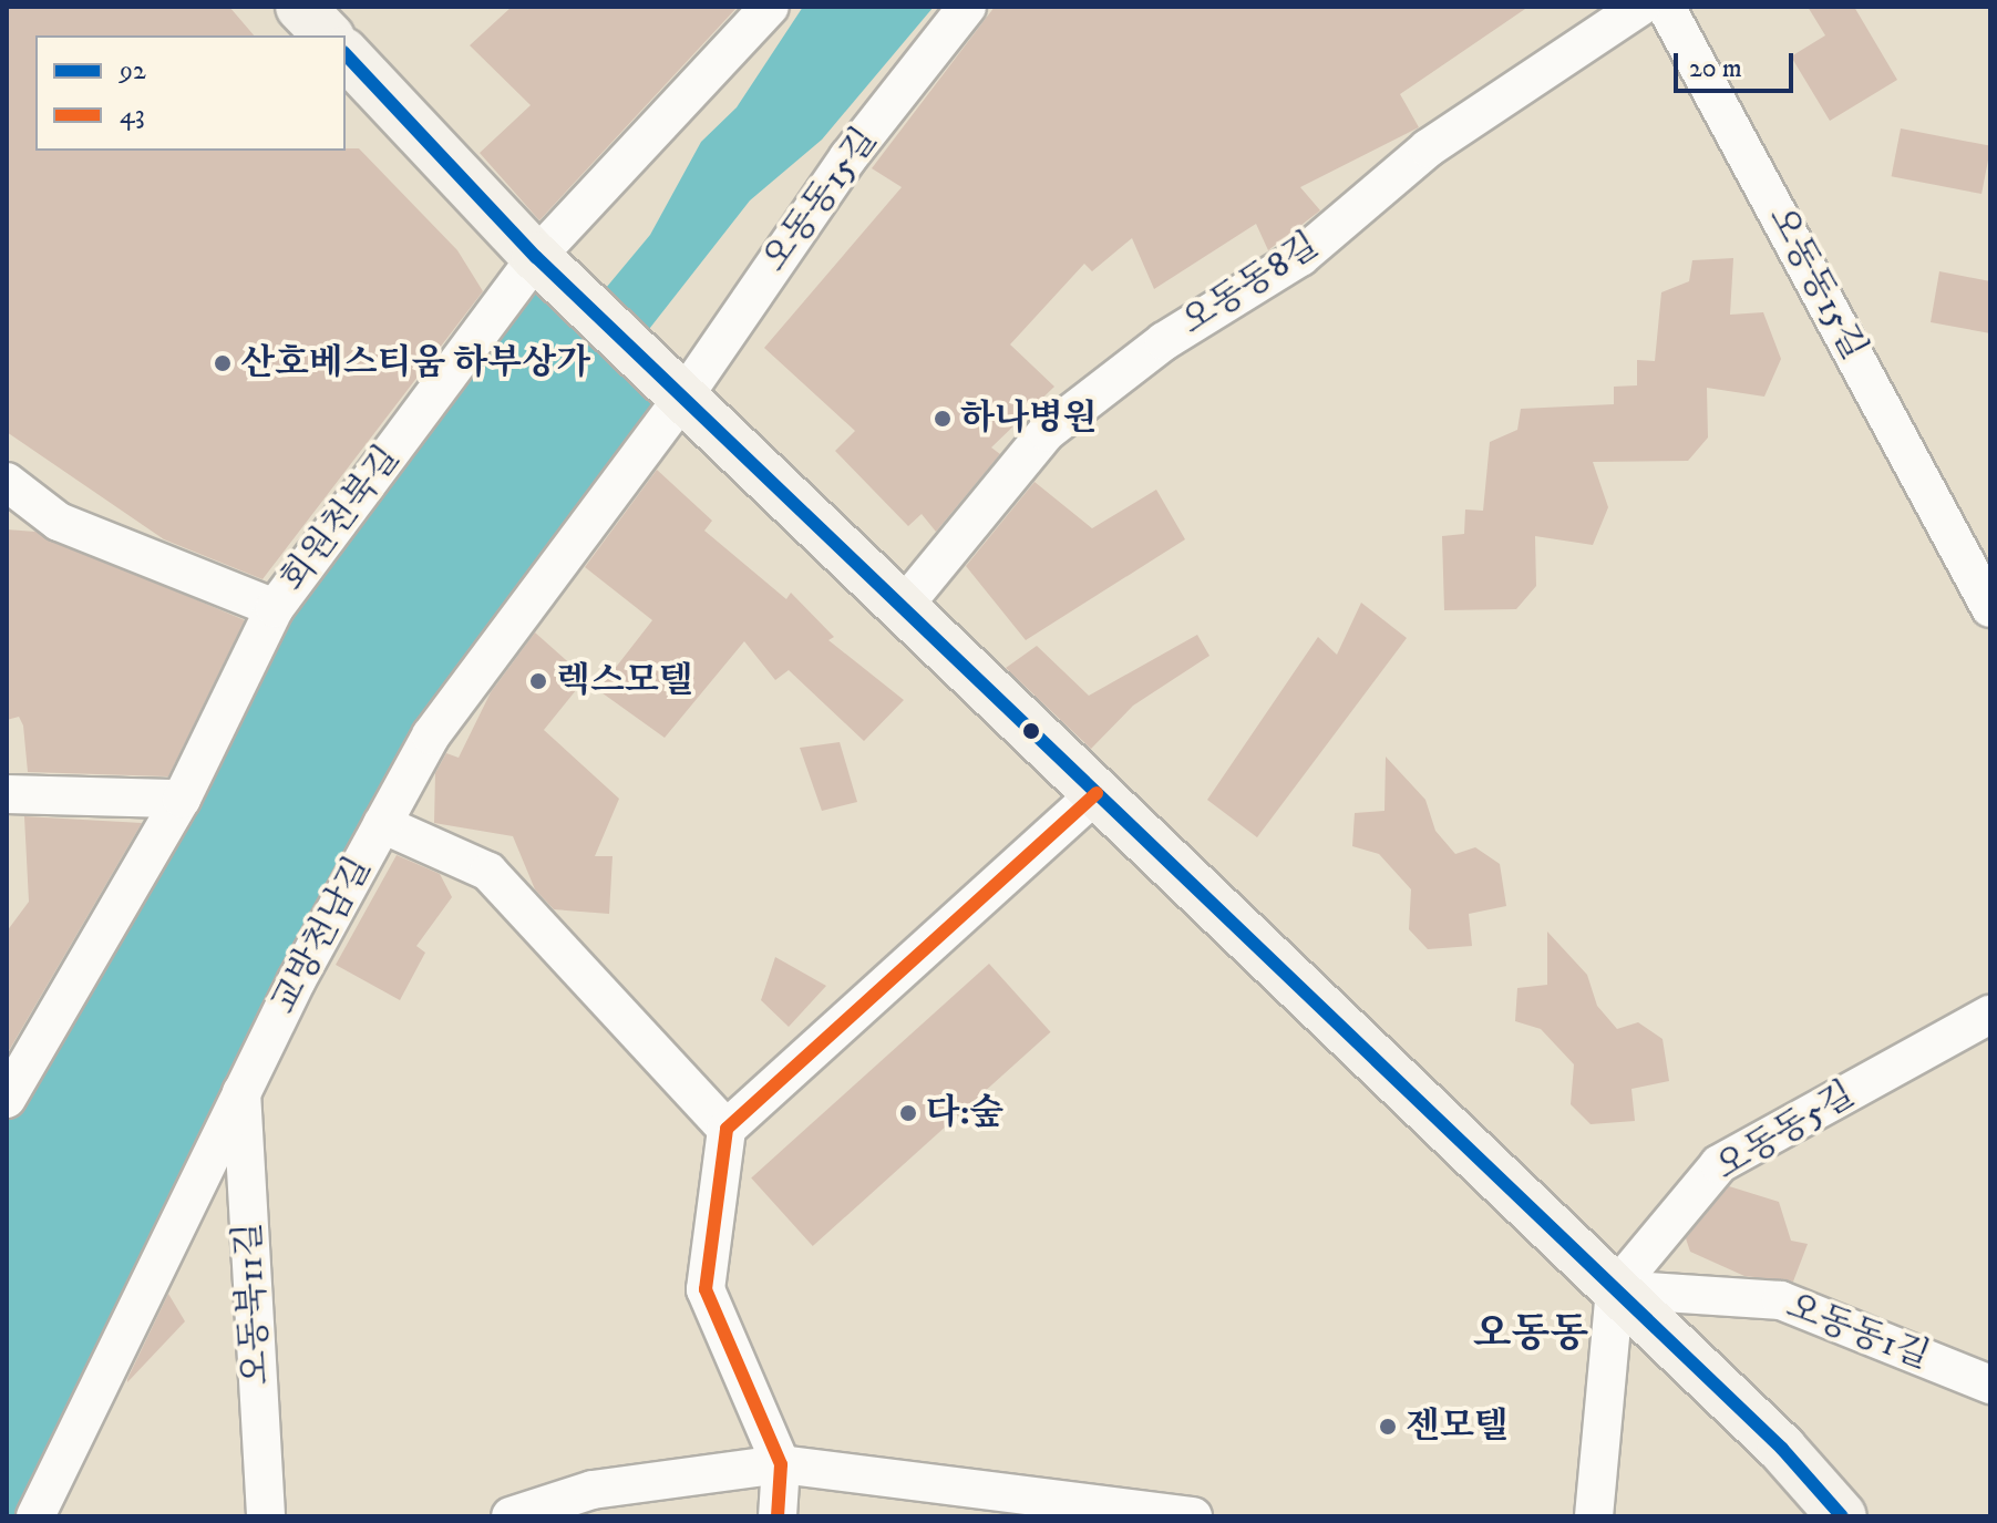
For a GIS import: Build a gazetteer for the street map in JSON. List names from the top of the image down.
{
  "streets": {
    "street": [
      "오동동15길",
      "오동동8길",
      "회원천북길",
      "교방천남길",
      "오동동5길",
      "오동북11길",
      "오동동1길"
    ]
  },
  "crossings": [
    ["오동동15길", "교방천남길"],
    ["교방천남길", "오동북11길"],
    ["오동동5길", "오동동1길"]
  ],
  "districts": ["오동동"],
  "places": [
    "산호베스티움 하부상가",
    "하나병원",
    "렉스모텔",
    "다:숲",
    "젠모텔"
  ],
  "lines": ["transit line 92", "transit line 43"],
  "legend": ["92", "43"],
  "scale_bar": "20 m"
}
